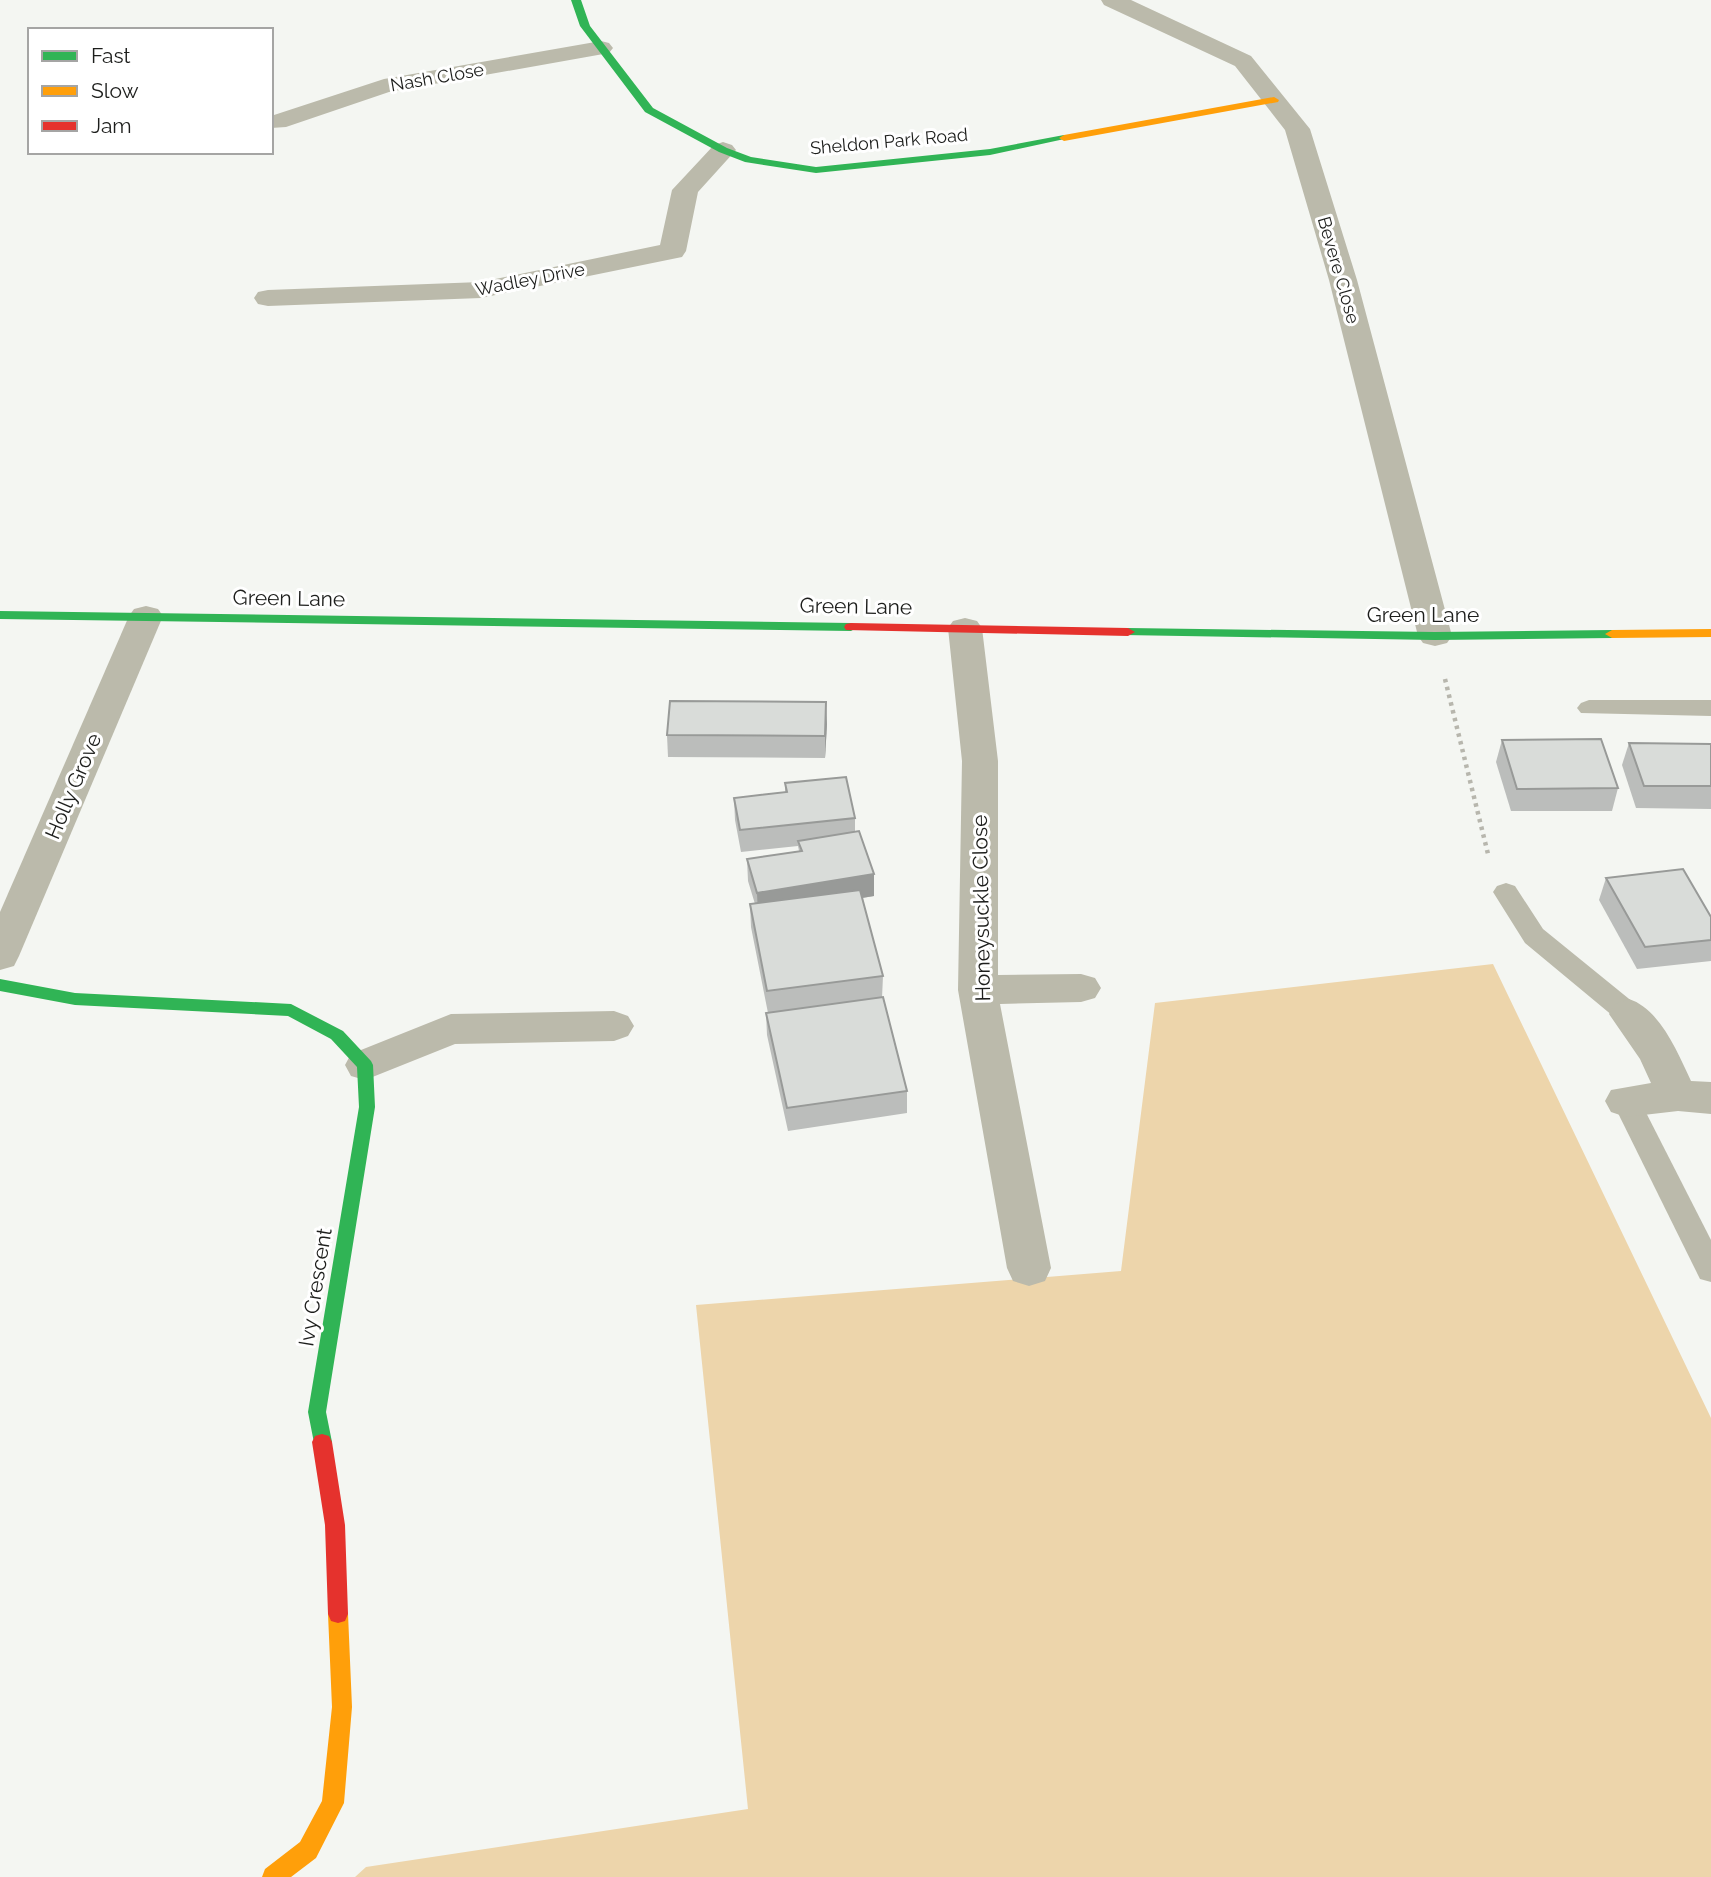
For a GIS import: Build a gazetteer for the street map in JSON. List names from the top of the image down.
{
  "streets": {
    "street": [
      "Nash Close",
      "Sheldon Park Road",
      "Bevere Close",
      "Wadley Drive",
      "Green Lane",
      "Holly Grove",
      "Honeysuckle Close",
      "Ivy Crescent"
    ]
  },
  "crossings": [
    ["Nash Close", "Sheldon Park Road"],
    ["Sheldon Park Road", "Bevere Close"],
    ["Sheldon Park Road", "Wadley Drive"],
    ["Bevere Close", "Green Lane"],
    ["Green Lane", "Holly Grove"],
    ["Green Lane", "Honeysuckle Close"]
  ],
  "legend": ["Fast", "Slow", "Jam"]
}
